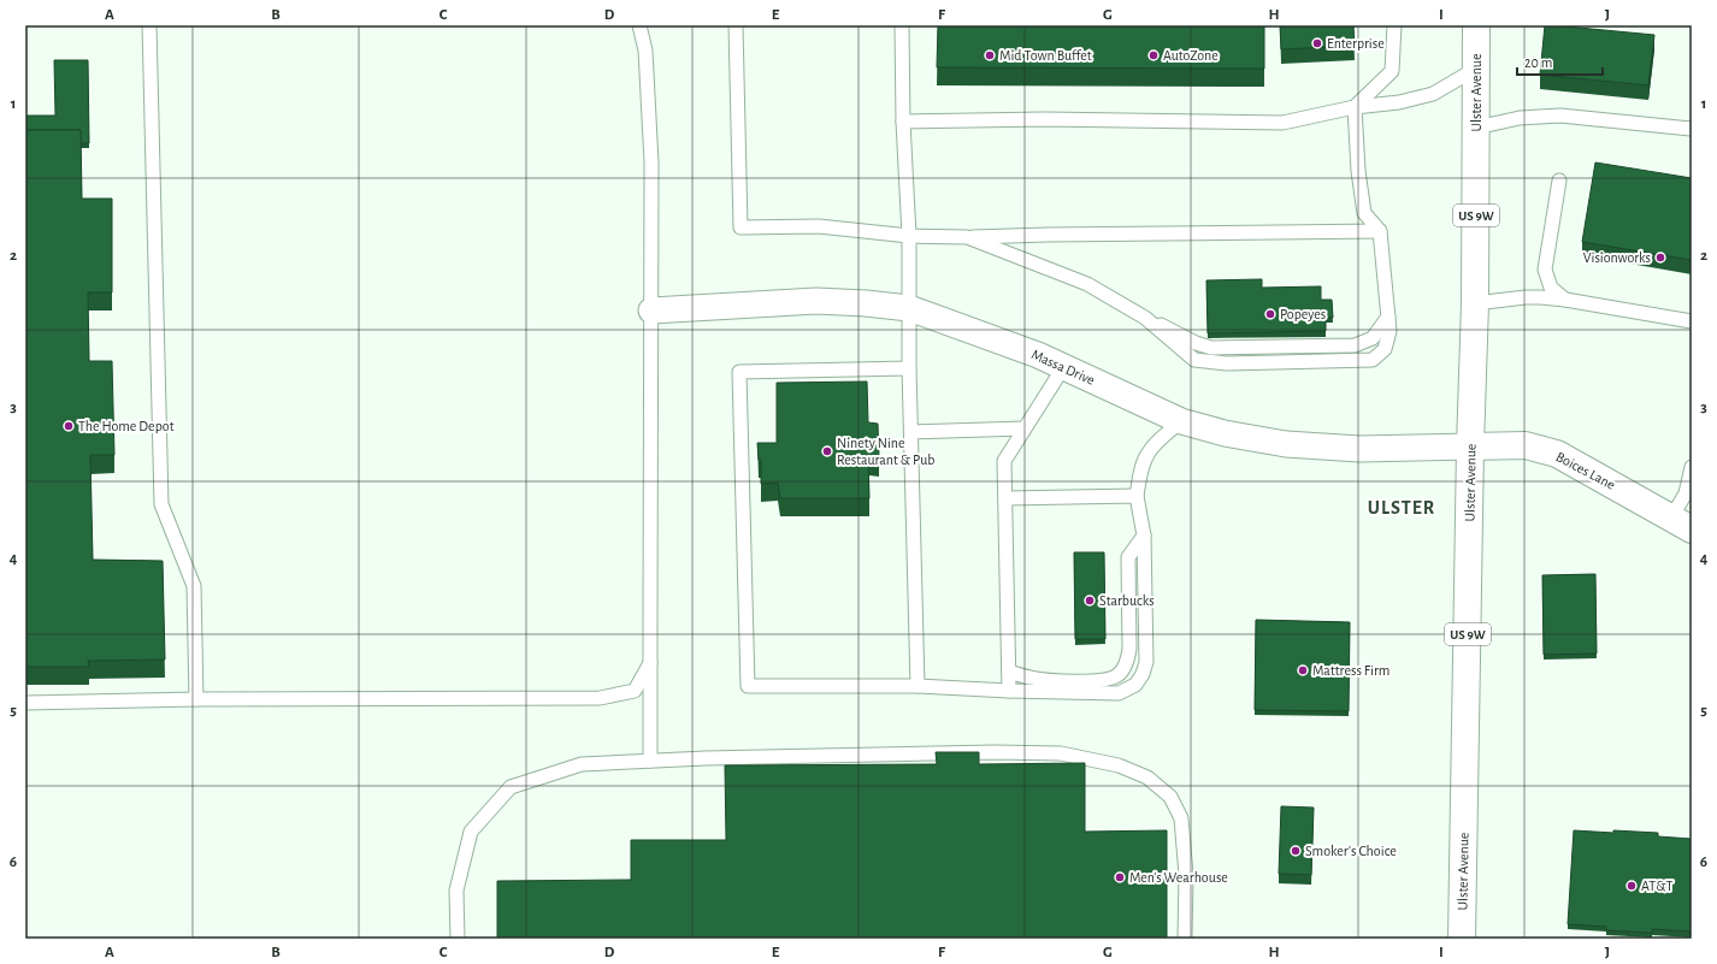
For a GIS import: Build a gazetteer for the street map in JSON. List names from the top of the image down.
{
  "streets": {
    "main road": ["Ulster Avenue", "US 9W", "Boices Lane"],
    "street": ["Massa Drive"]
  },
  "crossings": [
    ["Ulster Avenue", "Massa Drive"],
    ["Ulster Avenue", "Boices Lane"],
    ["Massa Drive", "Boices Lane"]
  ],
  "districts": ["ULSTER"],
  "places": [
    "Enterprise",
    "Mid Town Buffet",
    "AutoZone",
    "Visionworks",
    "Popeyes",
    "The Home Depot",
    "Ninety Nine Restaurant & Pub",
    "Starbucks",
    "Mattress Firm",
    "Smoker's Choice",
    "Men's Wearhouse",
    "AT&T"
  ],
  "scale_bar": "20 m",
  "grid": {
    "columns": [
      "A",
      "B",
      "C",
      "D",
      "E",
      "F",
      "G",
      "H",
      "I",
      "J"
    ],
    "rows": [
      "1",
      "2",
      "3",
      "4",
      "5",
      "6"
    ]
  }
}
